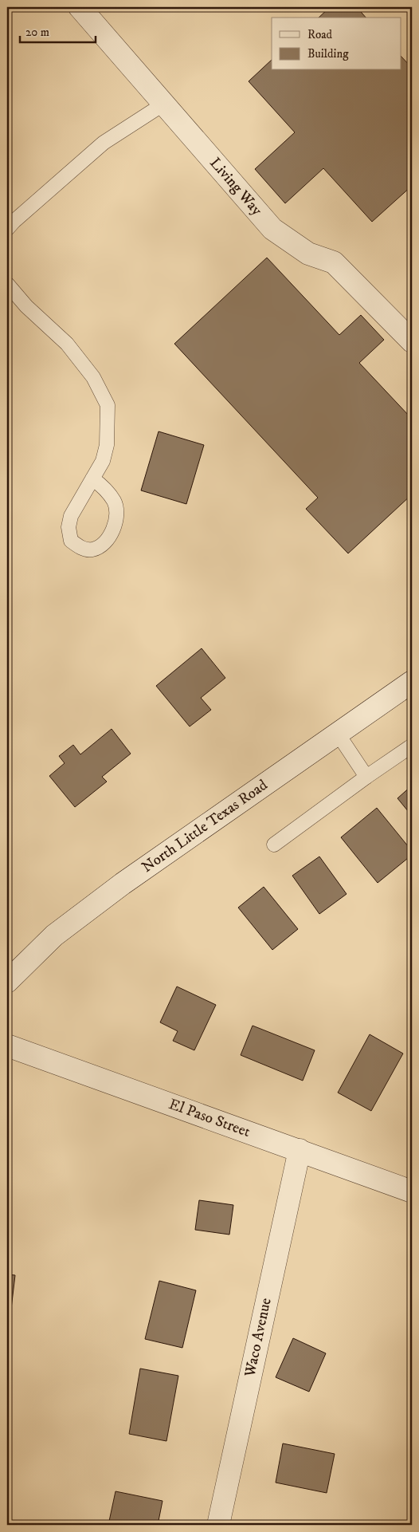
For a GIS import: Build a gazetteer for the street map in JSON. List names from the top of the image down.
{
  "streets": {
    "street": [
      "Living Way",
      "North Little Texas Road",
      "El Paso Street",
      "Waco Avenue"
    ]
  },
  "crossings": [
    ["El Paso Street", "Waco Avenue"]
  ],
  "legend": ["Road", "Building"],
  "scale_bar": "20 m"
}
